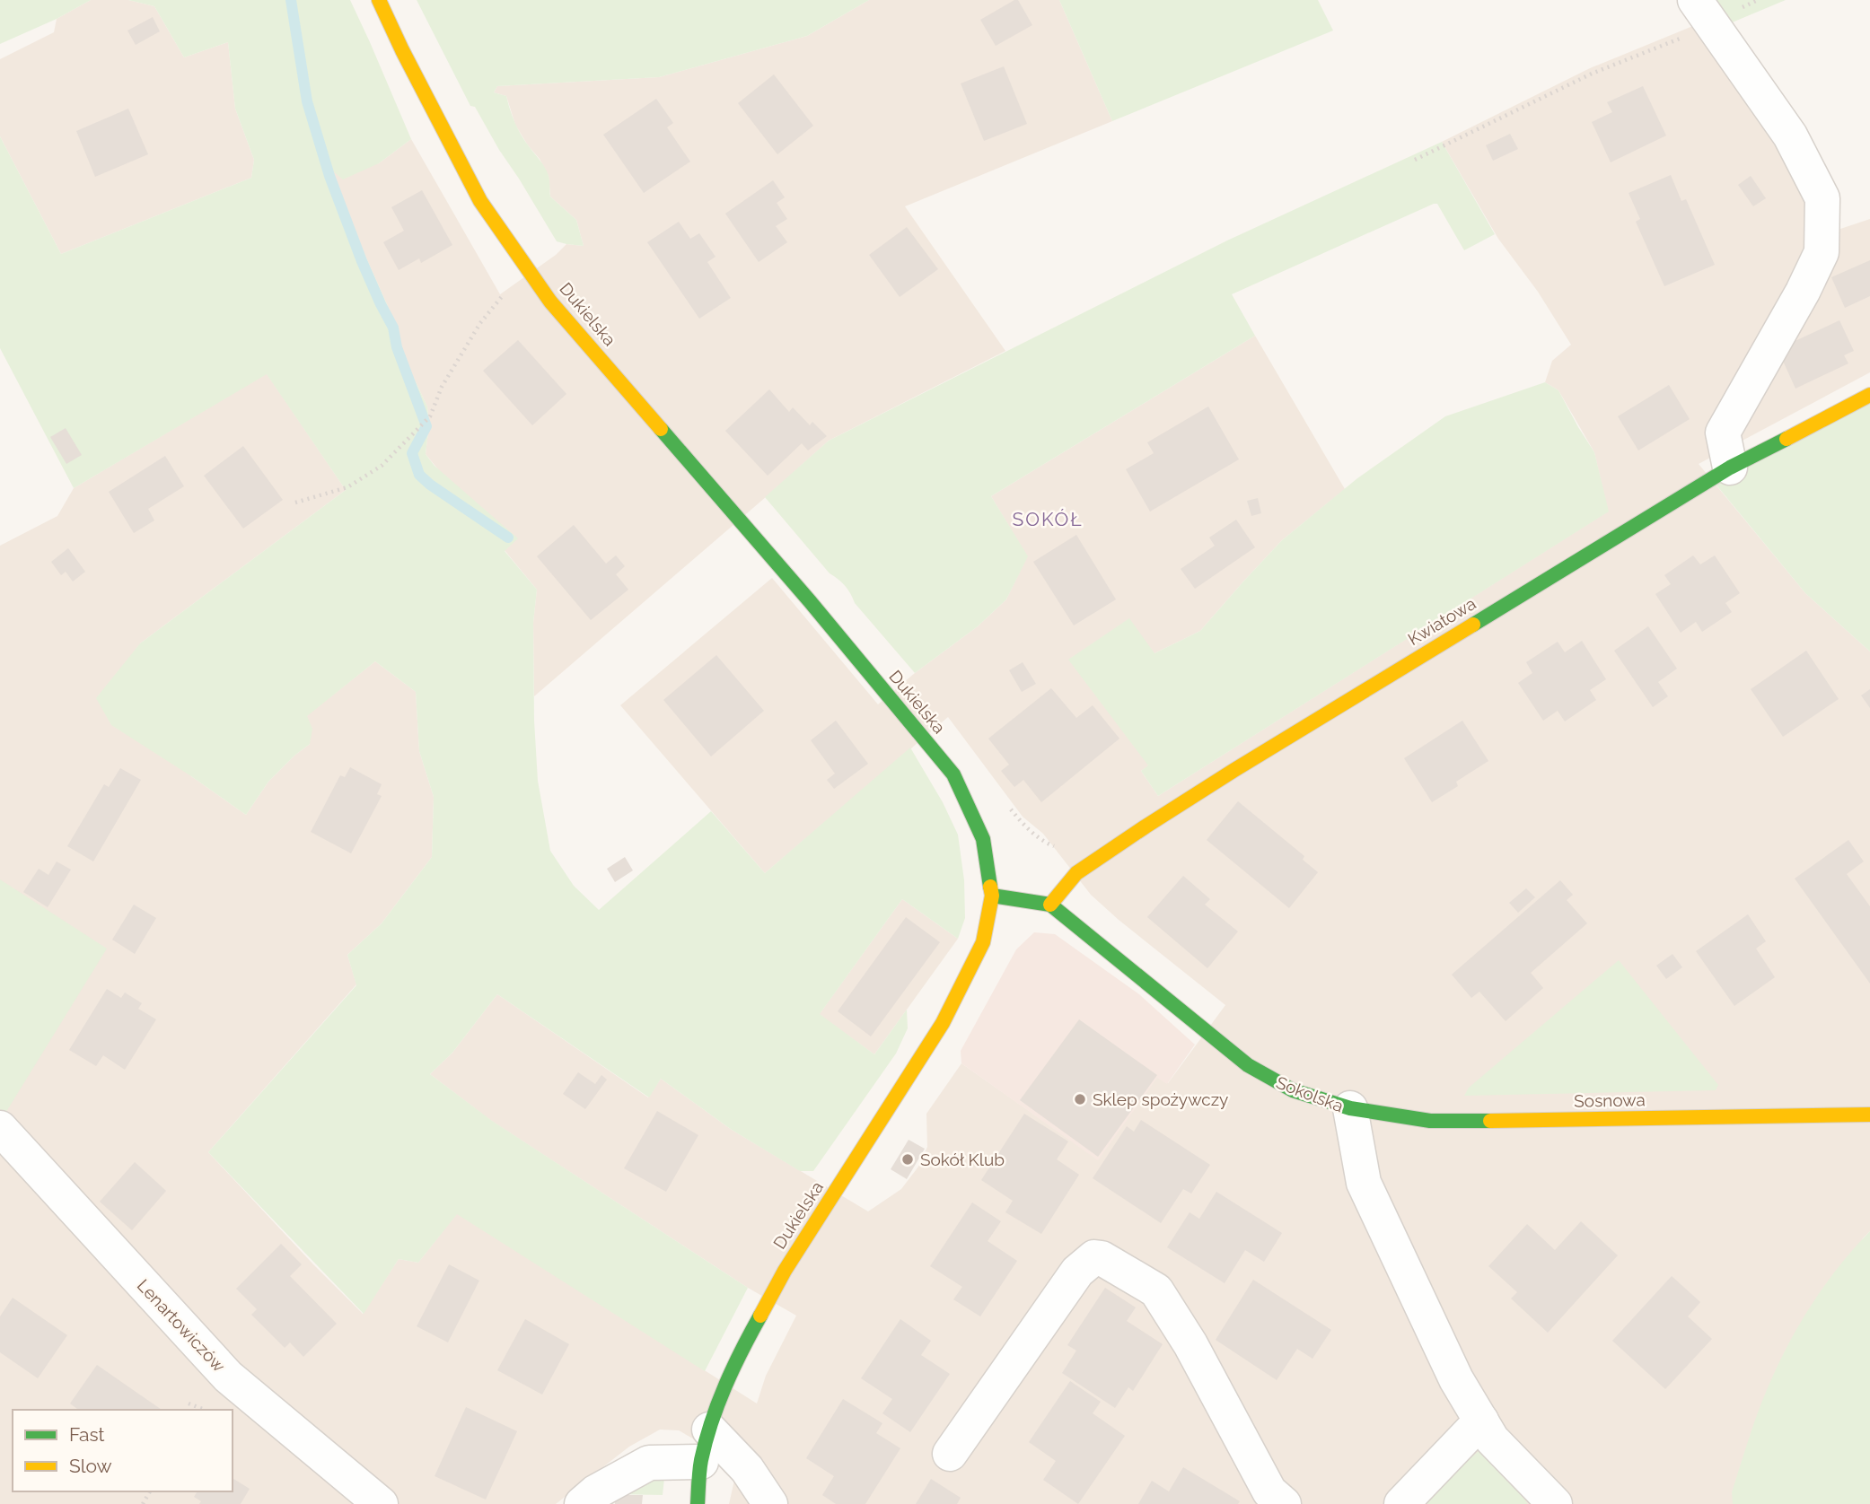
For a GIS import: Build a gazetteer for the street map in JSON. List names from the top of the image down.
{
  "streets": {
    "street": [
      "Dukielska",
      "Kwiatowa",
      "Sokolska",
      "Sosnowa",
      "Lenartowiczów"
    ]
  },
  "crossings": [
    ["Kwiatowa", "Sokolska"],
    ["Sokolska", "Sosnowa"]
  ],
  "districts": ["SOKÓŁ"],
  "places": ["Sklep spożywczy", "Sokół Klub"],
  "legend": ["Fast", "Slow"]
}
